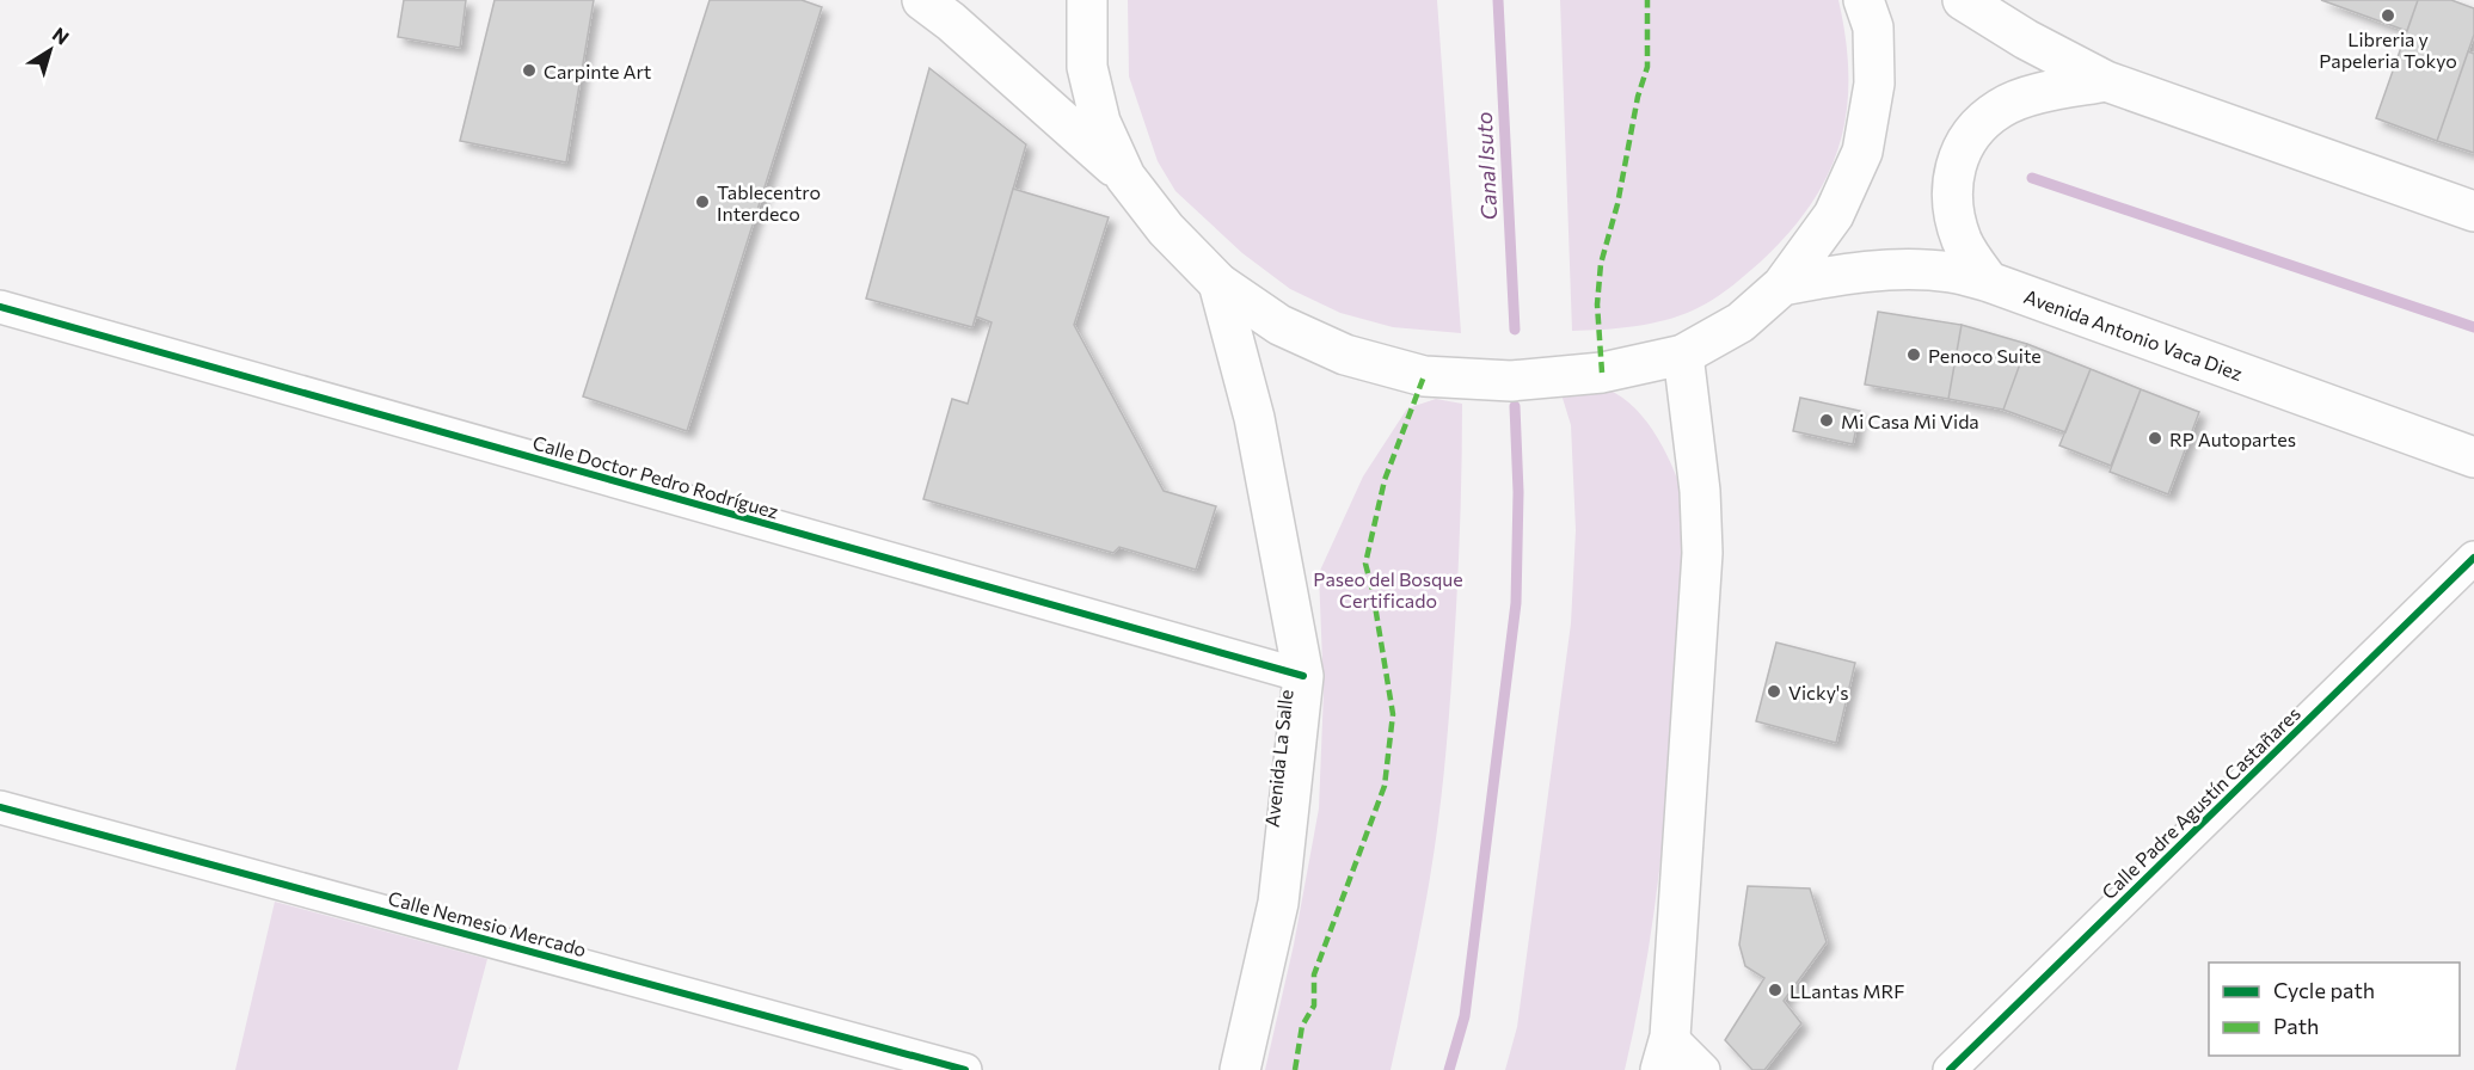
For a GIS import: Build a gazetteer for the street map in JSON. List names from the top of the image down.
{
  "streets": {
    "main road": ["Avenida Antonio Vaca Diez", "Avenida La Salle"],
    "street": ["Calle Doctor Pedro Rodríguez", "Calle Padre Agustín Castañares", "Calle Nemesio Mercado"]
  },
  "crossings": [
    ["Calle Doctor Pedro Rodríguez", "Avenida La Salle"]
  ],
  "water": ["Canal Isuto"],
  "parks": ["Paseo del Bosque Certificado"],
  "places": [
    "Libreria y Papeleria Tokyo",
    "Carpinte Art",
    "Tablecentro Interdeco",
    "Penoco Suite",
    "Mi Casa Mi Vida",
    "RP Autopartes",
    "Vicky's",
    "LLantas MRF"
  ],
  "legend": ["Cycle path", "Path"],
  "north": "top right"
}
